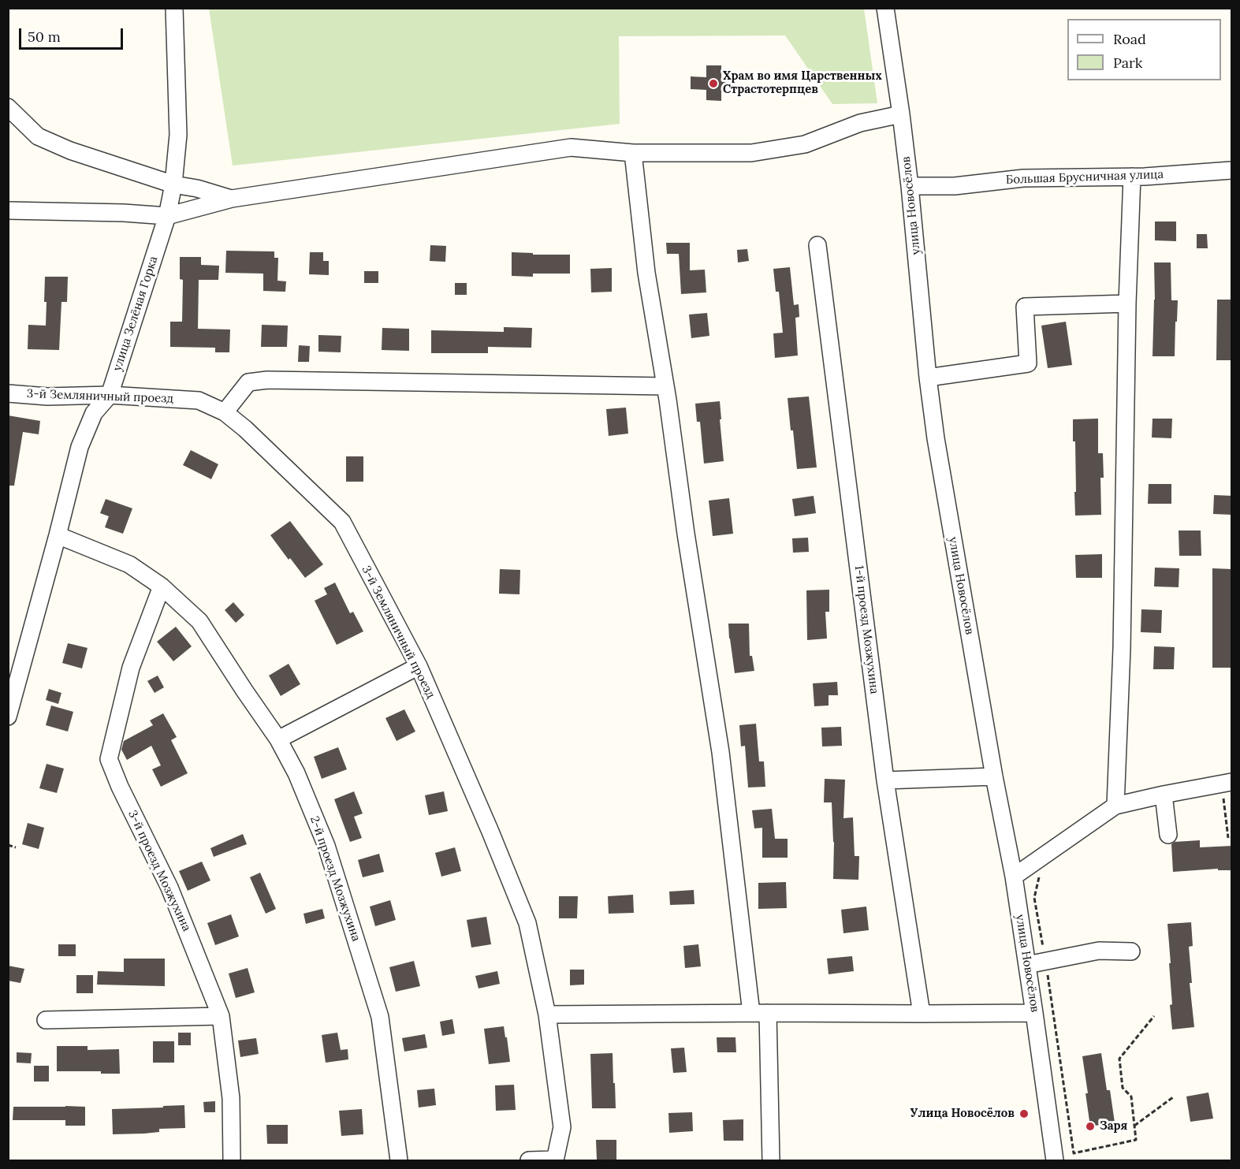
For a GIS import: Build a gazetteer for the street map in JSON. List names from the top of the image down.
{
  "streets": {
    "street": [
      "Большая Брусничная улица",
      "улица Новосёлов",
      "улица Зелёная Горка",
      "3-й Земляничный проезд",
      "1-й проезд Мозжухина",
      "3-й проезд Мозжухина",
      "2-й проезд Мозжухина"
    ]
  },
  "crossings": [
    ["Большая Брусничная улица", "улица Новосёлов"],
    ["улица Зелёная Горка", "3-й Земляничный проезд"],
    ["улица Зелёная Горка", "2-й проезд Мозжухина"],
    ["3-й проезд Мозжухина", "2-й проезд Мозжухина"]
  ],
  "places": ["Храм во имя Царственных Страстотерпцев", "Улица Новосёлов", "Заря"],
  "legend": ["Road", "Park"],
  "scale_bar": "50 m"
}
